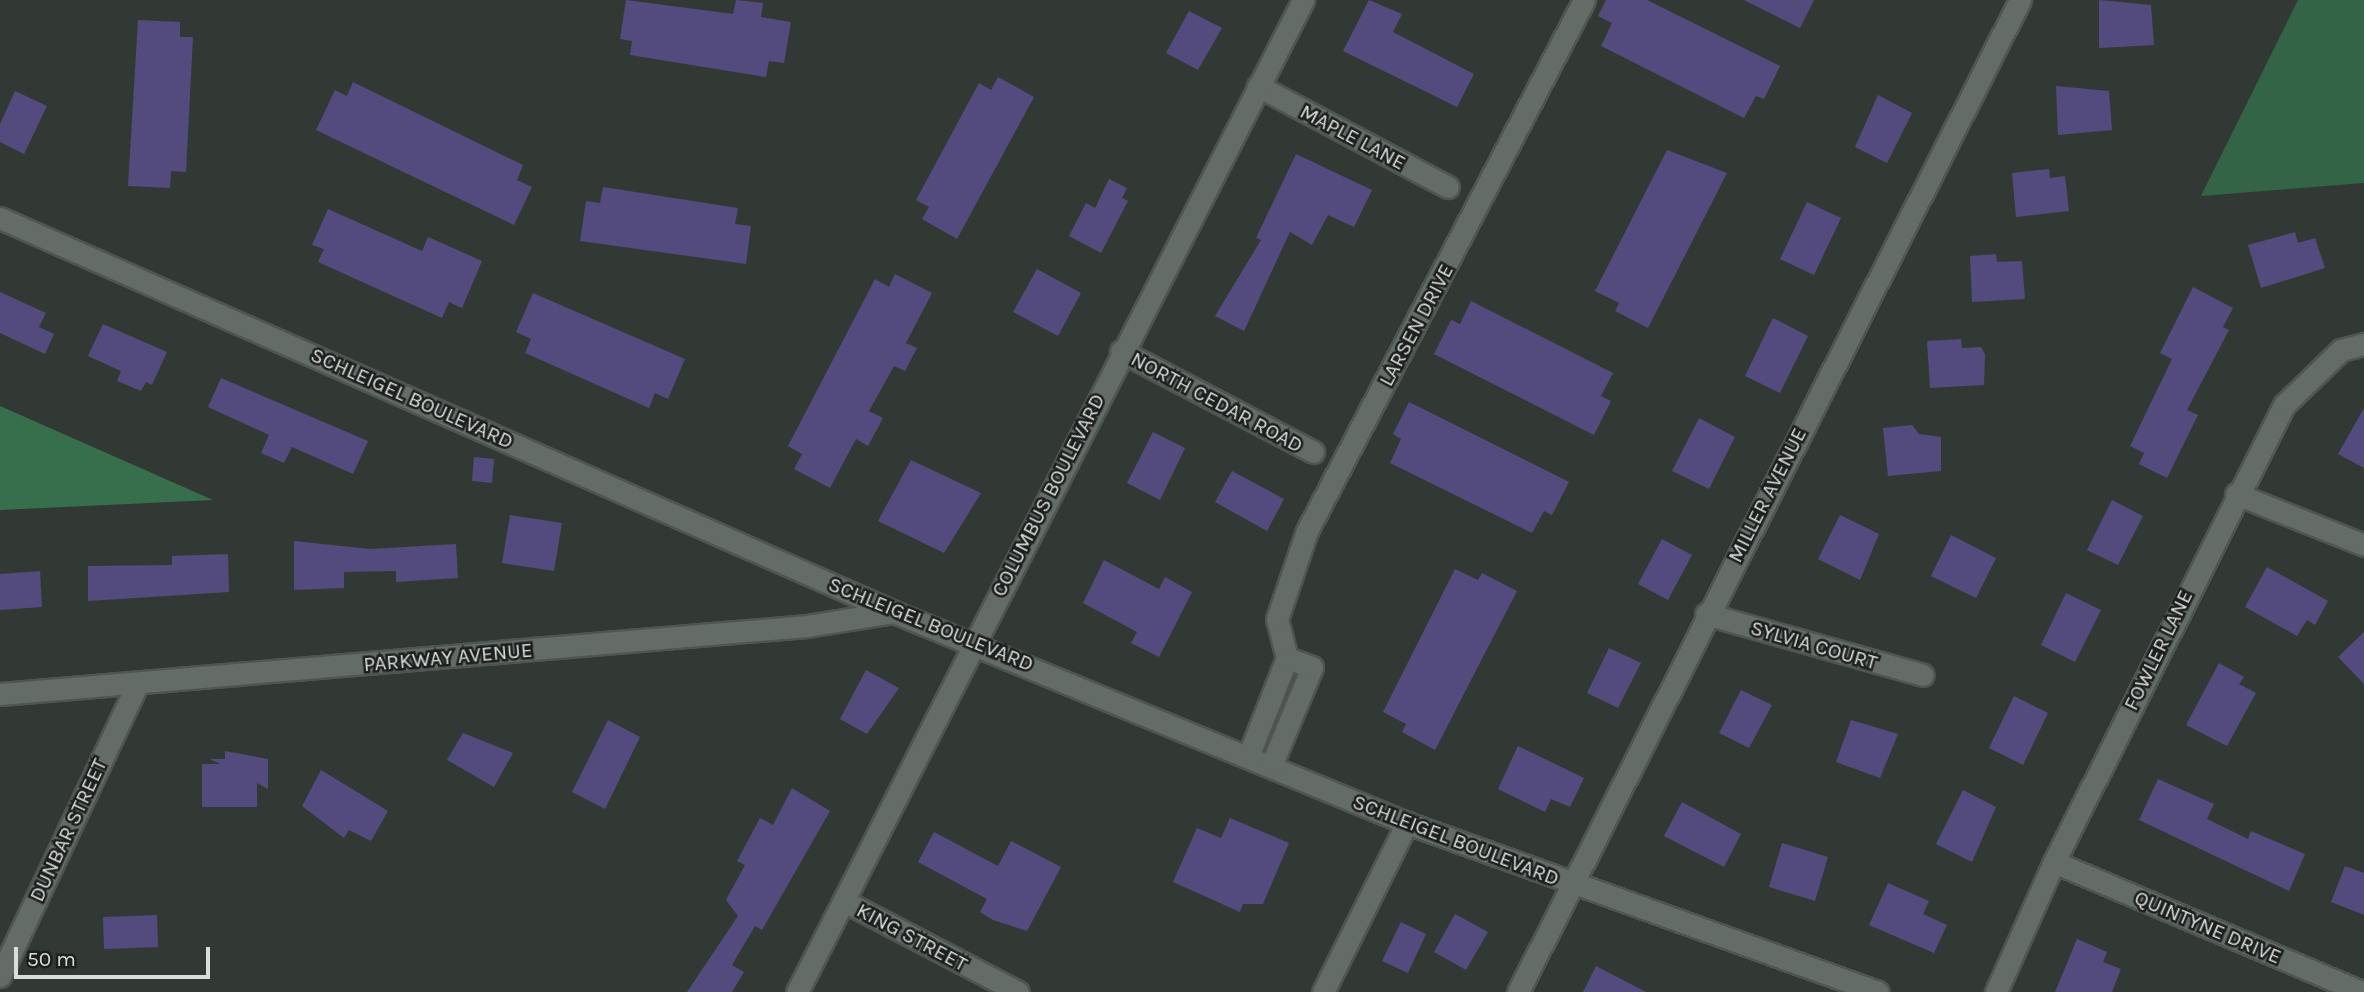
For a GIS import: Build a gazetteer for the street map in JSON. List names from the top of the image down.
{
  "streets": {
    "street": [
      "MAPLE LANE",
      "LARSEN DRIVE",
      "SCHLEIGEL BOULEVARD",
      "NORTH CEDAR ROAD",
      "COLUMBUS BOULEVARD",
      "MILLER AVENUE",
      "SYLVIA COURT",
      "FOWLER LANE",
      "PARKWAY AVENUE",
      "DUNBAR STREET",
      "QUINTYNE DRIVE",
      "KING STREET"
    ]
  },
  "crossings": [
    ["MAPLE LANE", "COLUMBUS BOULEVARD"],
    ["SCHLEIGEL BOULEVARD", "COLUMBUS BOULEVARD"],
    ["SCHLEIGEL BOULEVARD", "MILLER AVENUE"],
    ["SCHLEIGEL BOULEVARD", "PARKWAY AVENUE"],
    ["NORTH CEDAR ROAD", "COLUMBUS BOULEVARD"],
    ["COLUMBUS BOULEVARD", "KING STREET"],
    ["MILLER AVENUE", "SYLVIA COURT"],
    ["FOWLER LANE", "QUINTYNE DRIVE"],
    ["PARKWAY AVENUE", "DUNBAR STREET"]
  ],
  "scale_bar": "50 m"
}
